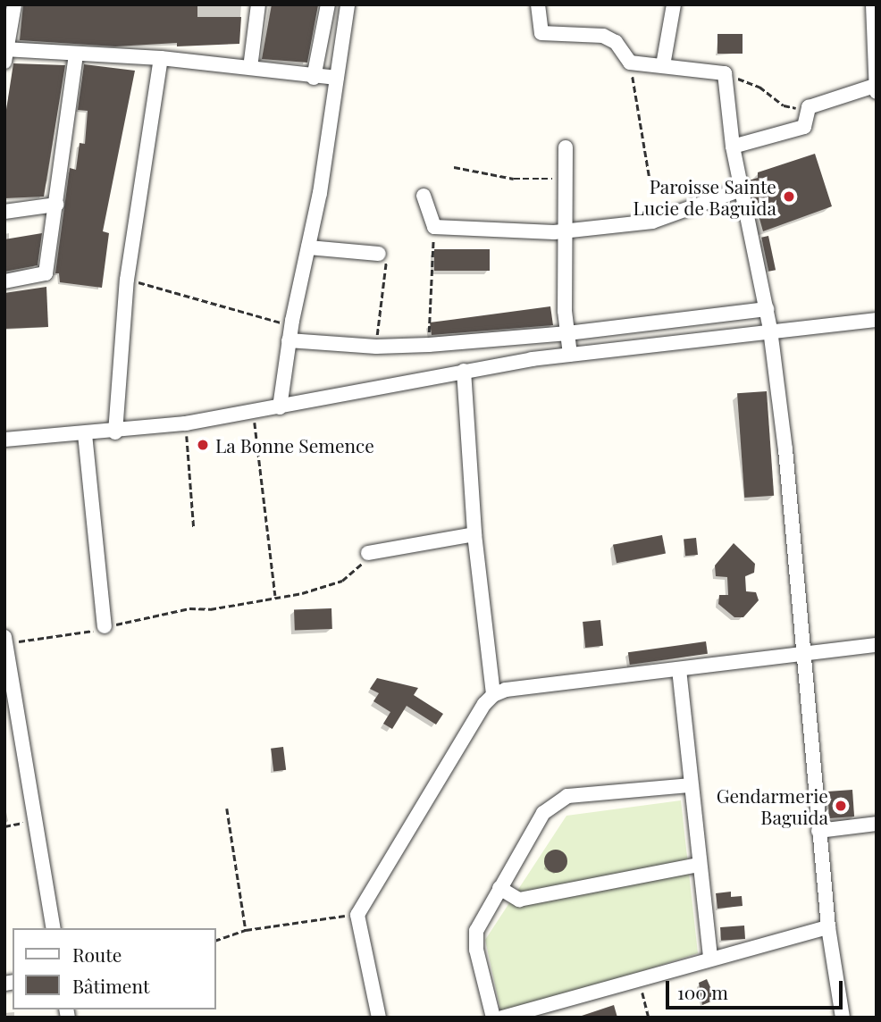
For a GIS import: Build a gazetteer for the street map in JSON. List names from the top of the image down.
{
  "places": ["Paroisse Sainte Lucie de Baguida", "La Bonne Semence", "Gendarmerie Baguida"],
  "legend": ["Route", "Bâtiment"],
  "scale_bar": "100 m"
}
